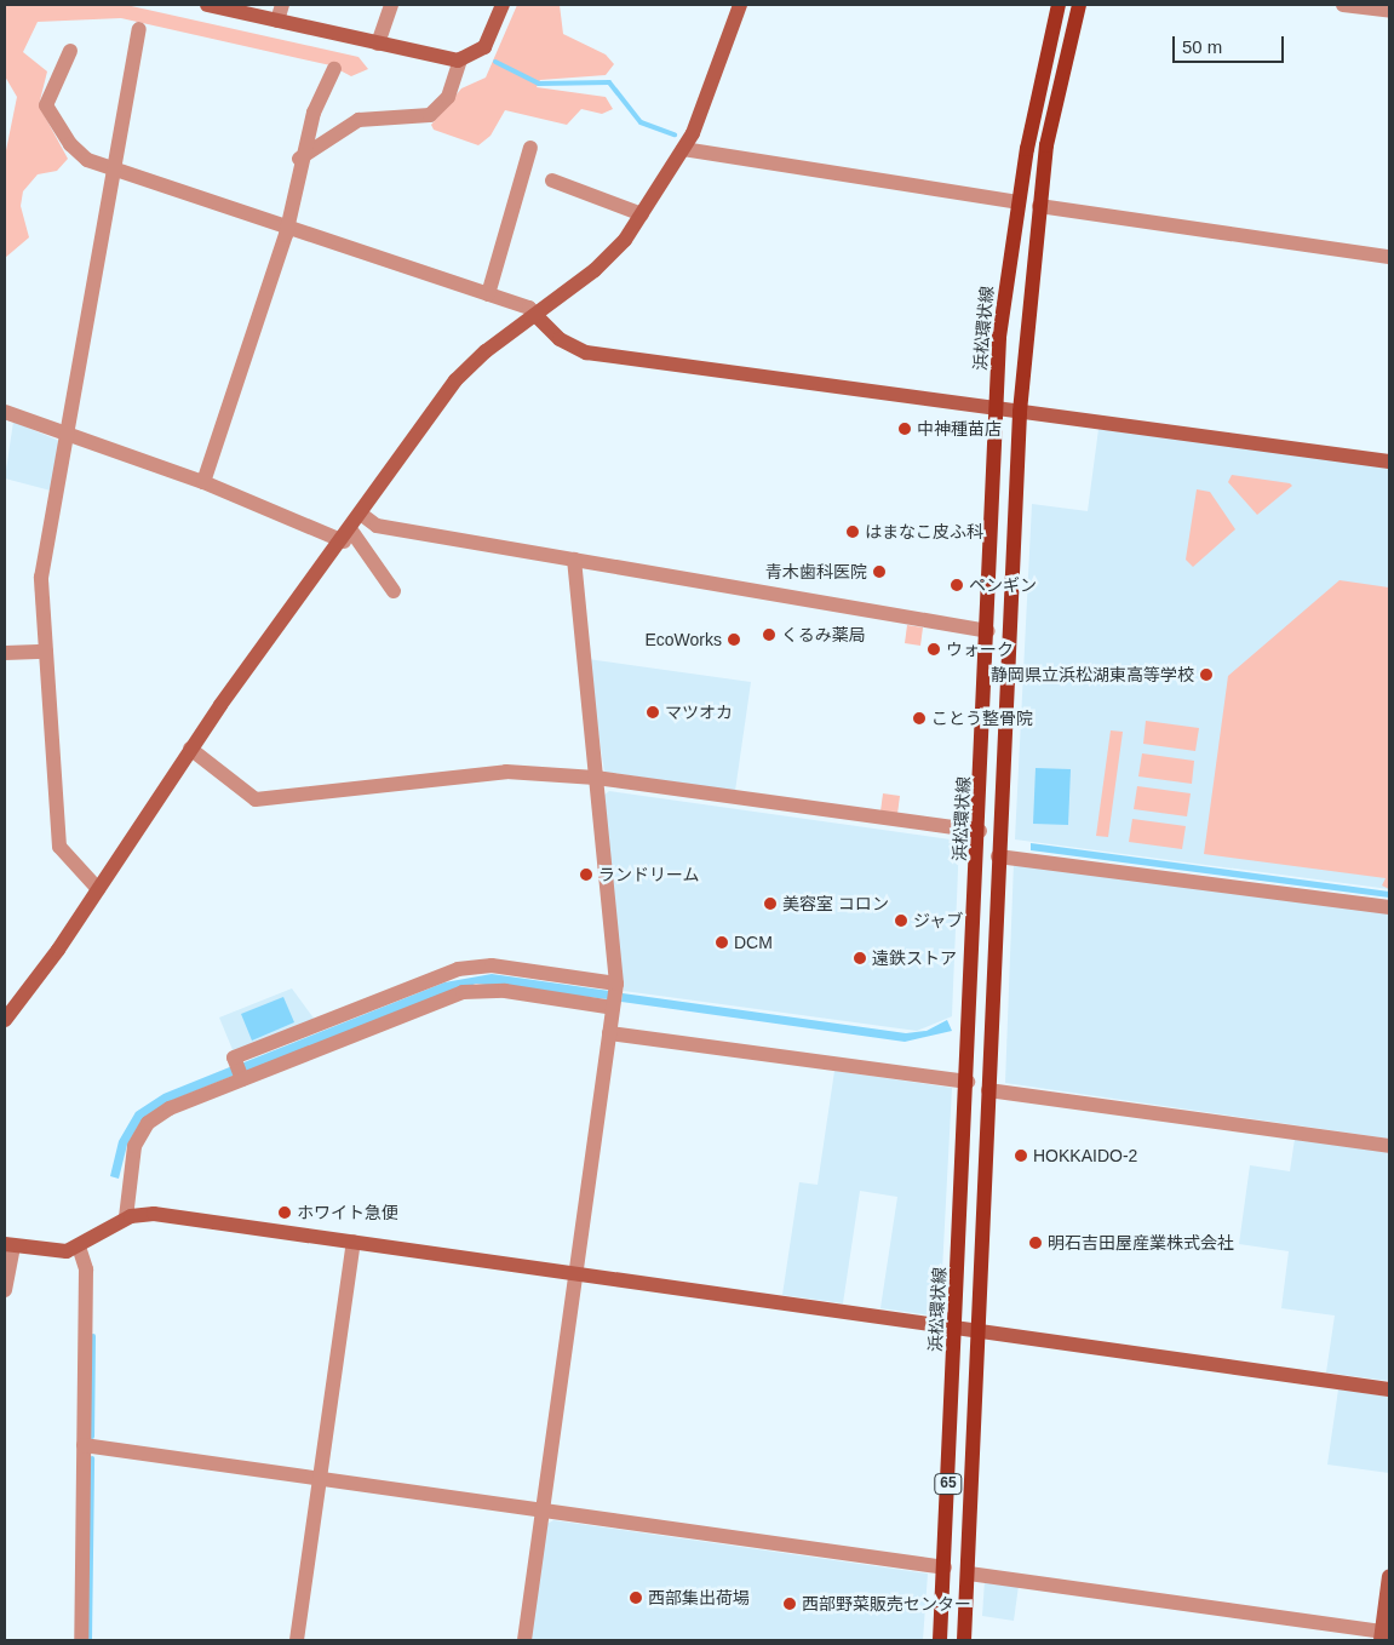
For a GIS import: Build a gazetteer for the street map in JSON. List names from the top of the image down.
{
  "streets": {
    "main road": ["浜松環状線", "65"]
  },
  "places": [
    "中神種苗店",
    "はまなこ皮ふ科",
    "青木歯科医院",
    "ペンギン",
    "くるみ薬局",
    "EcoWorks",
    "ウォーク",
    "静岡県立浜松湖東高等学校",
    "マツオカ",
    "ことう整骨院",
    "ランドリーム",
    "美容室 コロン",
    "ジャブ",
    "DCM",
    "遠鉄ストア",
    "HOKKAIDO-2",
    "ホワイト急便",
    "明石吉田屋産業株式会社",
    "西部集出荷場",
    "西部野菜販売センター"
  ],
  "scale_bar": "50 m"
}
